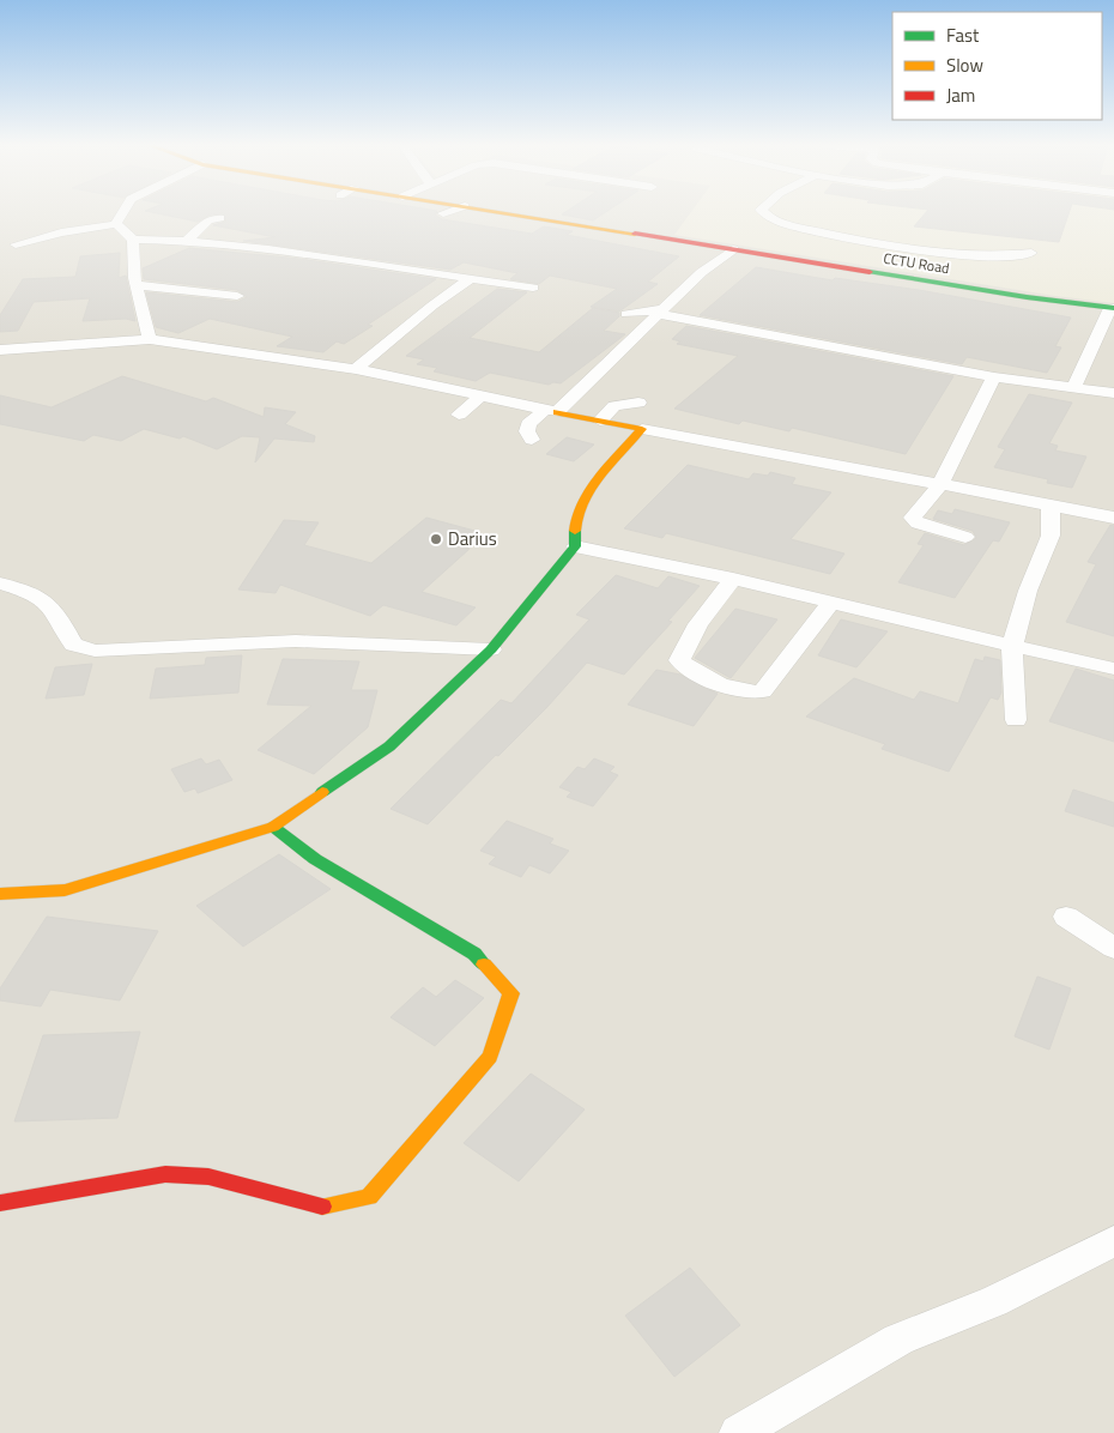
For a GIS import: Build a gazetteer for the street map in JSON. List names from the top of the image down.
{
  "streets": {
    "street": ["CCTU Road"]
  },
  "places": ["Darius"],
  "legend": ["Fast", "Slow", "Jam"]
}
